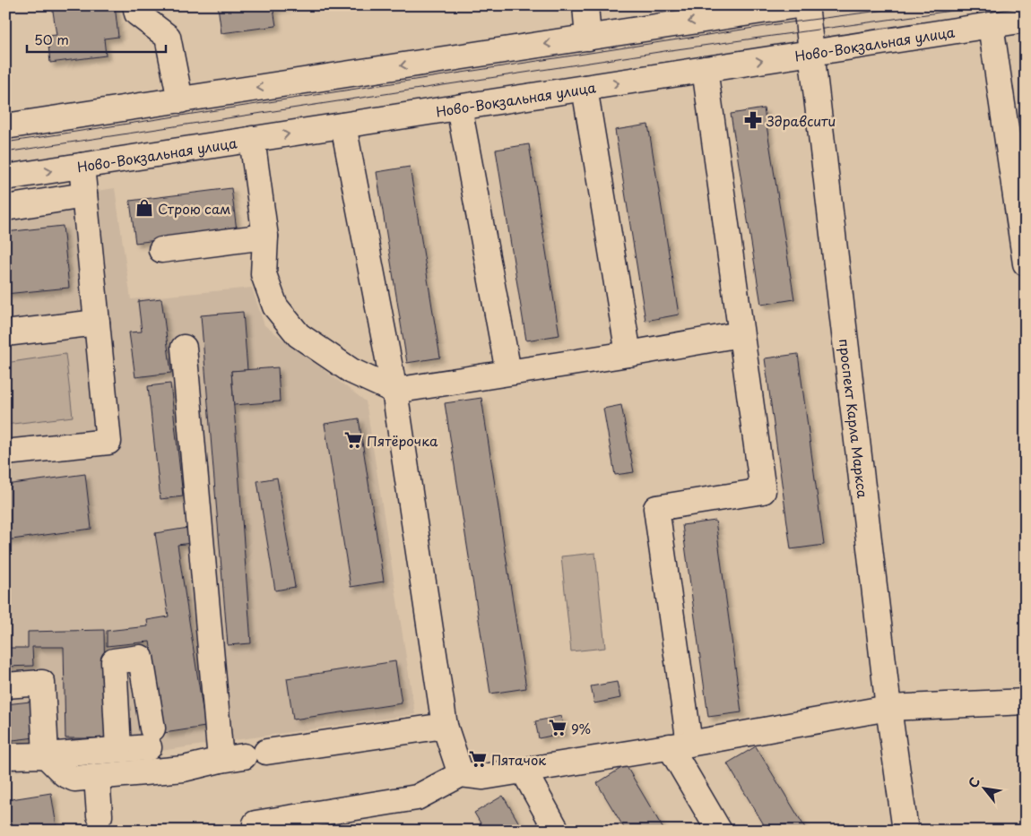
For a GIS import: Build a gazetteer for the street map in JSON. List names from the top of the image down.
{
  "streets": {
    "main road": ["Ново-Вокзальная улица", "проспект Карла Маркса"]
  },
  "crossings": [
    ["Ново-Вокзальная улица", "проспект Карла Маркса"]
  ],
  "places": {
    "pharmacy": ["Здравсити"],
    "shop": ["Строю сам"],
    "supermarket": ["Пятёрочка", "9%", "Пятачок"]
  },
  "scale_bar": "50 m",
  "north": "top left"
}
